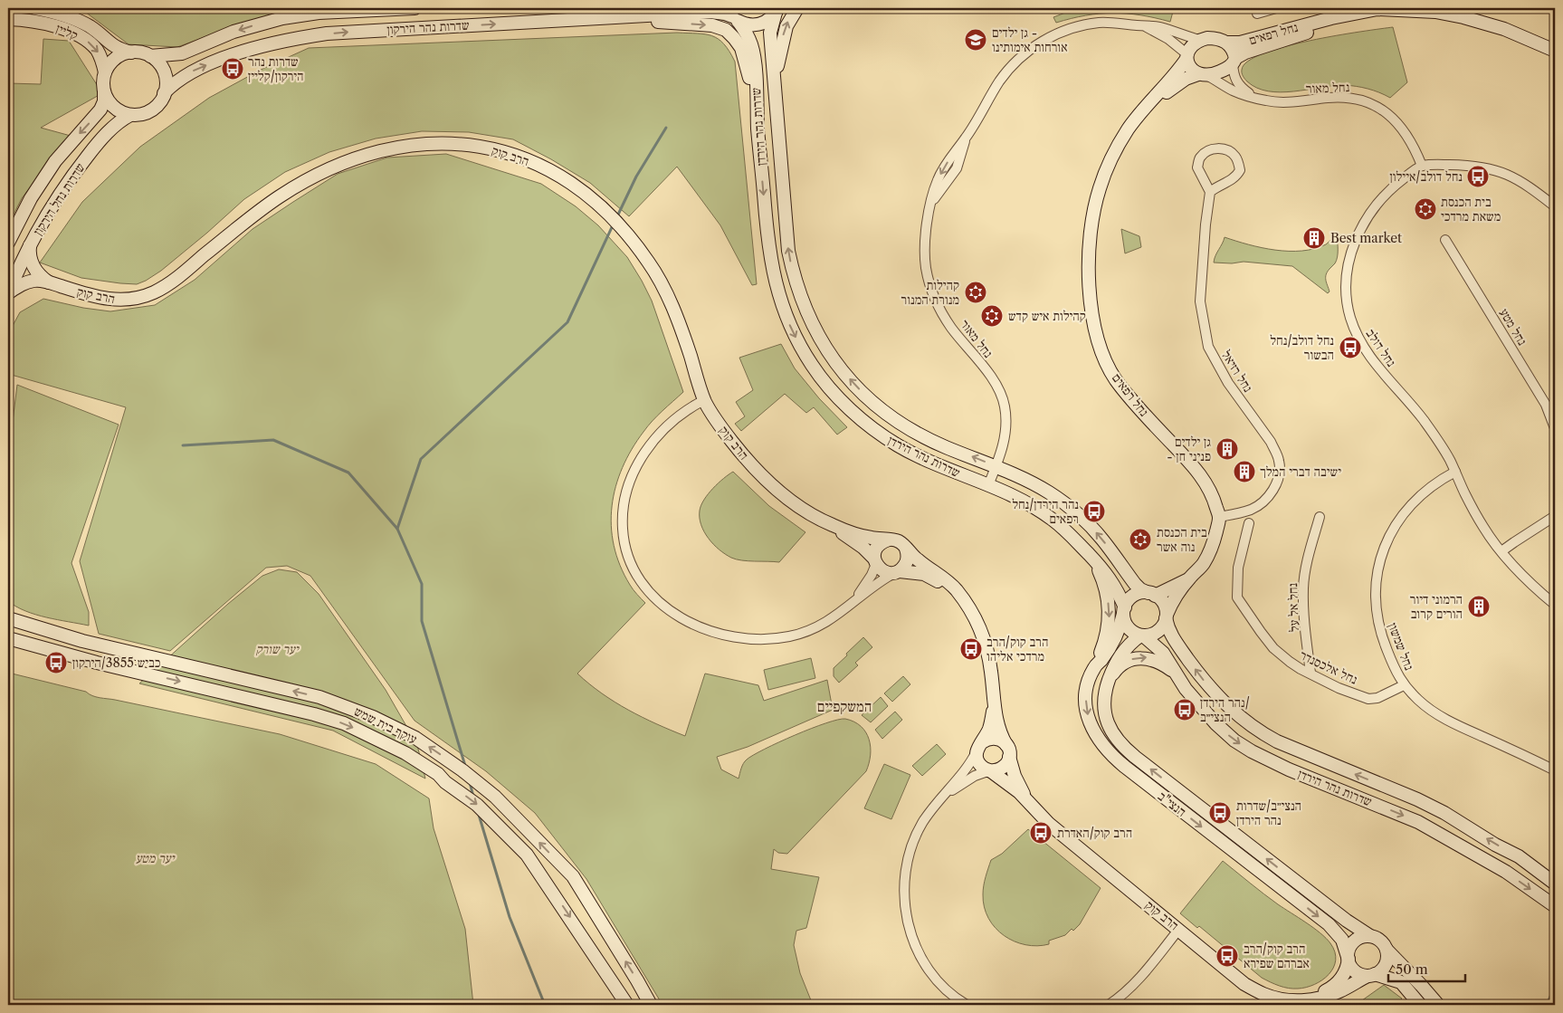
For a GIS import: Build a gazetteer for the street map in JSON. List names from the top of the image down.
{
  "streets": {
    "main road": [
      "שדרות נהר הירקון",
      "קליין",
      "נחל רפאים",
      "שדרות נהר הירדן",
      "הרב קוק",
      "שדרות נחל הירקון",
      "עוקף בית שמש",
      "הנצי\"ב"
    ],
    "street": [
      "נחל מאור",
      "נחל מטע",
      "נחל דולב",
      "נחל רזיאל",
      "נחל אל על",
      "נחל שמשון",
      "נחל אלכסנדר"
    ]
  },
  "crossings": [
    ["שדרות נהר הירקון", "קליין"],
    ["שדרות נהר הירקון", "שדרות נהר הירדן"],
    ["שדרות נהר הירקון", "שדרות נחל הירקון"],
    ["קליין", "שדרות נחל הירקון"],
    ["נחל רפאים", "נחל מאור"],
    ["נחל רפאים", "נחל רזיאל"],
    ["נחל מאור", "שדרות נהר הירדן"],
    ["נחל מאור", "נחל דולב"],
    ["שדרות נהר הירדן", "הנצי\"ב"],
    ["הרב קוק", "שדרות נחל הירקון"],
    ["הרב קוק", "הנצי\"ב"],
    ["נחל דולב", "נחל שמשון"],
    ["נחל אל על", "נחל אלכסנדר"],
    ["נחל שמשון", "נחל אלכסנדר"]
  ],
  "districts": ["המשקפיים"],
  "parks": ["יער שורק", "יער מטע"],
  "places": {
    "school or university": ["גן ילדים - אורחות אימותינו"],
    "bus stop": [
      "שדרות נהר הירקון/קליין",
      "נחל דולב/איילון",
      "נחל דולב/נחל הבשור",
      "נהר הירדן/נחל רפאים",
      "הרב קוק/הרב מרדכי אליהו",
      "כביש 3855/הירקון",
      "נהר הירדן/ הנצי״ב",
      "הנצי״ב/שדרות נהר הירדן",
      "הרב קוק/האדרת",
      "הרב קוק/הרב אברהם שפירא"
    ],
    "synagogue": [
      "בית הכנסת משאת מרדכי",
      "קהילות מנורת המנור",
      "קהילות איש קדש",
      "בית הכנסת נוה אשר"
    ],
    "building": [
      "Best market",
      "גן ילדים - פניני חן",
      "ישיבה דברי המלך",
      "הרמוני דיור הורים קרוב"
    ]
  },
  "scale_bar": "50 m"
}
